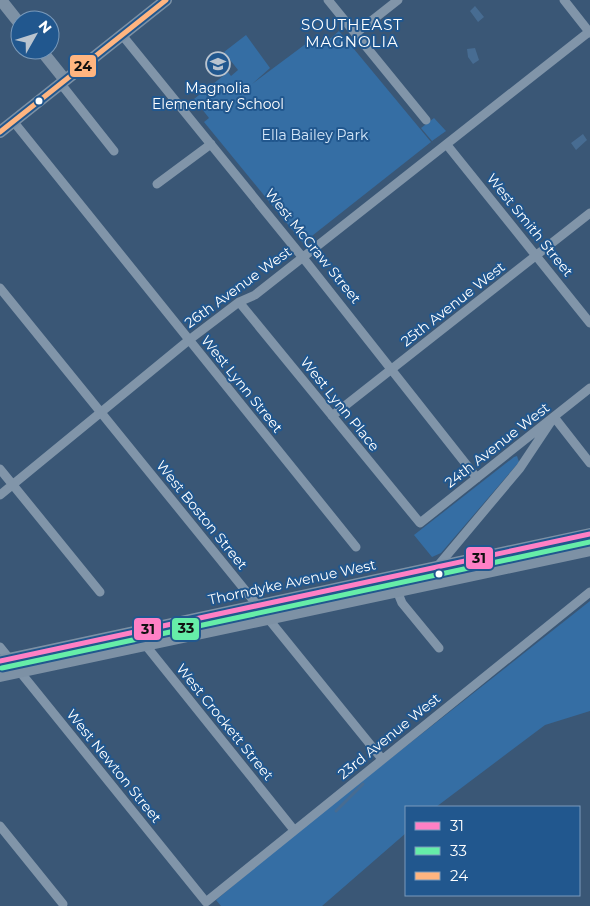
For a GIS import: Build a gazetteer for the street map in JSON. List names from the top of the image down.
{
  "streets": {
    "main road": ["Thorndyke Avenue West"],
    "street": [
      "West Smith Street",
      "West McGraw Street",
      "26th Avenue West",
      "25th Avenue West",
      "West Lynn Street",
      "West Lynn Place",
      "24th Avenue West",
      "West Boston Street",
      "West Crockett Street",
      "23rd Avenue West",
      "West Newton Street"
    ]
  },
  "crossings": [
    ["West Smith Street", "26th Avenue West"],
    ["West Smith Street", "25th Avenue West"],
    ["West McGraw Street", "26th Avenue West"],
    ["West McGraw Street", "25th Avenue West"],
    ["West McGraw Street", "24th Avenue West"],
    ["26th Avenue West", "West Lynn Street"],
    ["26th Avenue West", "West Lynn Place"],
    ["26th Avenue West", "West Boston Street"],
    ["25th Avenue West", "West Lynn Place"],
    ["West Lynn Place", "24th Avenue West"],
    ["West Boston Street", "Thorndyke Avenue West"],
    ["West Boston Street", "23rd Avenue West"],
    ["Thorndyke Avenue West", "West Crockett Street"],
    ["Thorndyke Avenue West", "West Newton Street"],
    ["West Crockett Street", "23rd Avenue West"],
    ["23rd Avenue West", "West Newton Street"]
  ],
  "districts": ["SOUTHEAST MAGNOLIA"],
  "parks": ["Ella Bailey Park"],
  "places": {
    "school or university": ["Magnolia Elementary School"]
  },
  "lines": ["transit line 24", "transit line 31", "transit line 33"],
  "legend": ["31", "33", "24"],
  "north": "top right"
}
